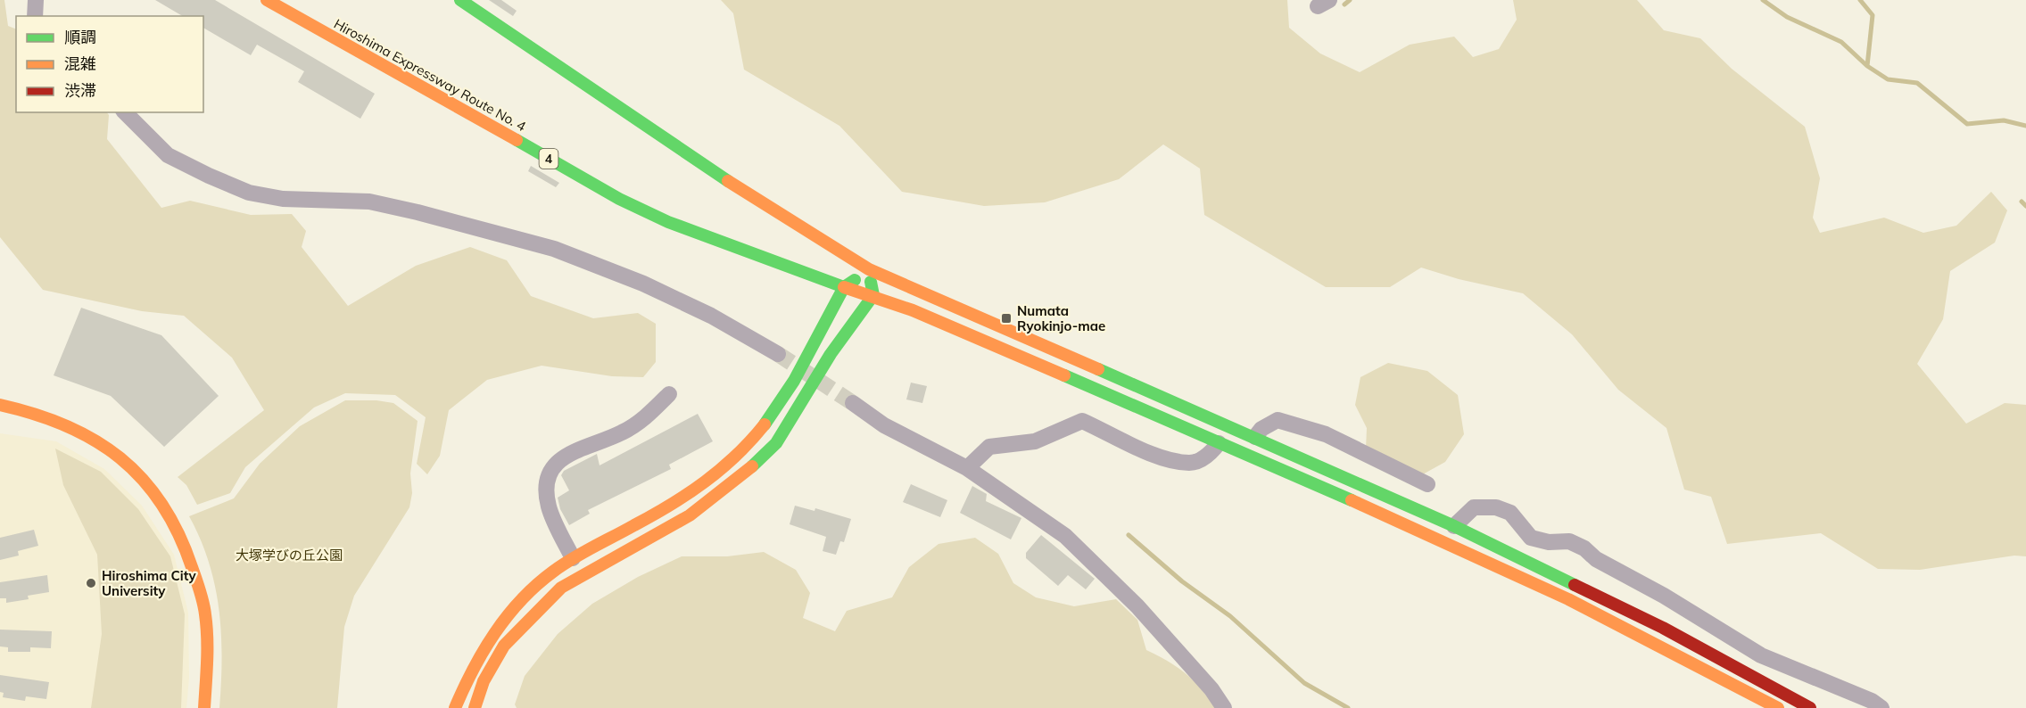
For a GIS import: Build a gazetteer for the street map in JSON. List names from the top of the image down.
{
  "streets": {
    "main road": ["Hiroshima Expressway Route No. 4", "4"]
  },
  "parks": ["大塚学びの丘公園"],
  "places": {
    "transit": ["Numata Ryokinjo-mae"],
    "other": ["Hiroshima City University"]
  },
  "legend": ["順調", "混雑", "渋滞"]
}
